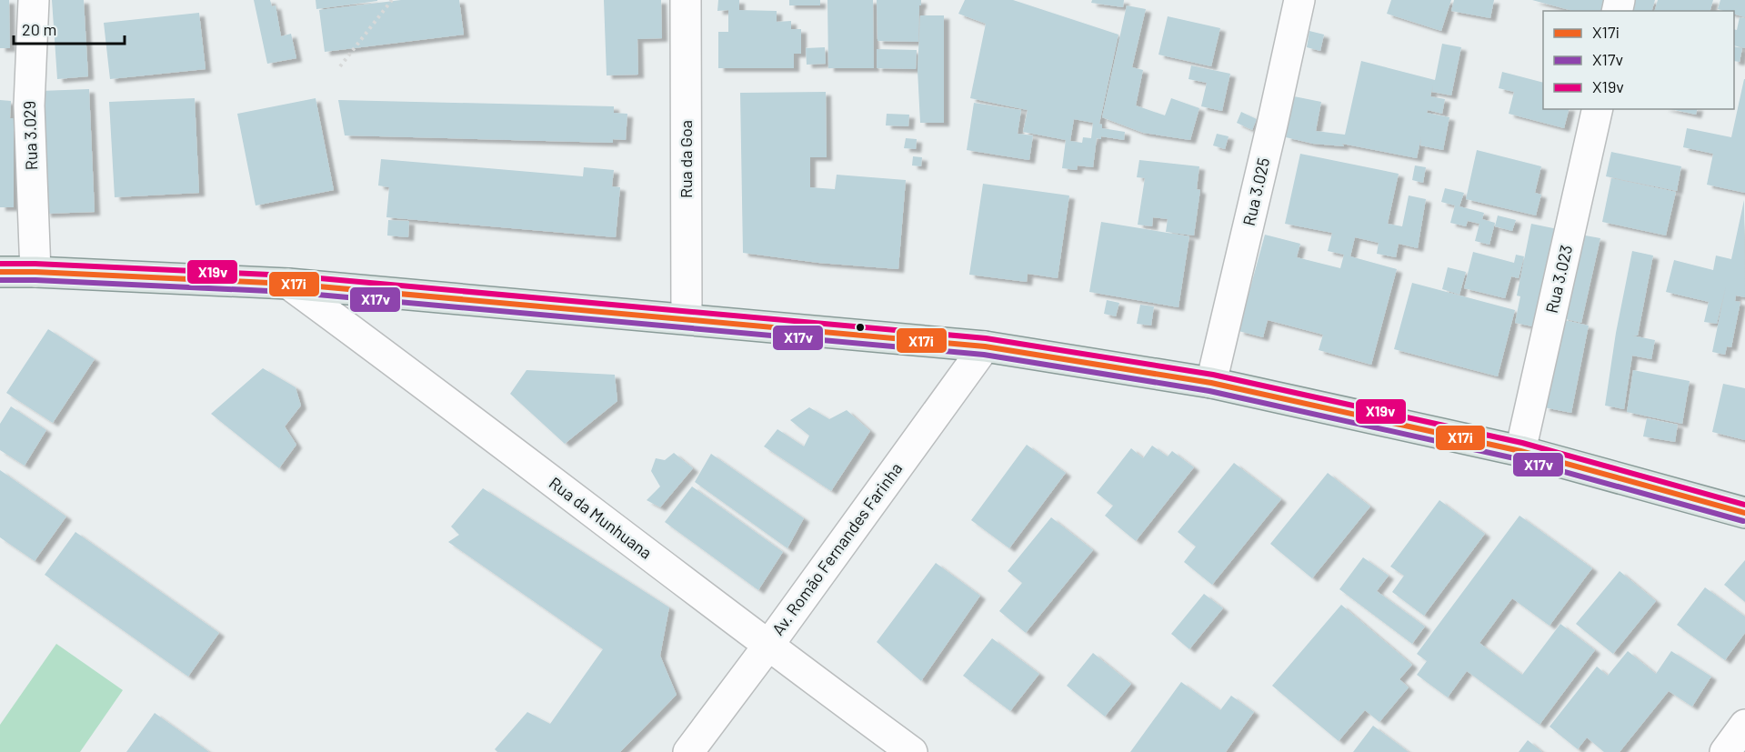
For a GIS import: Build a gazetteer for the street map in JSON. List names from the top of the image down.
{
  "streets": {
    "street": [
      "Rua 3.029",
      "Rua da Goa",
      "Rua 3.025",
      "Rua 3.023",
      "Rua da Munhuana",
      "Av. Romão Fernandes Farinha"
    ]
  },
  "crossings": [
    ["Rua da Munhuana", "Av. Romão Fernandes Farinha"]
  ],
  "lines": ["transit line X19v", "transit line X17i", "transit line X17v"],
  "legend": ["X17i", "X17v", "X19v"],
  "scale_bar": "20 m"
}
